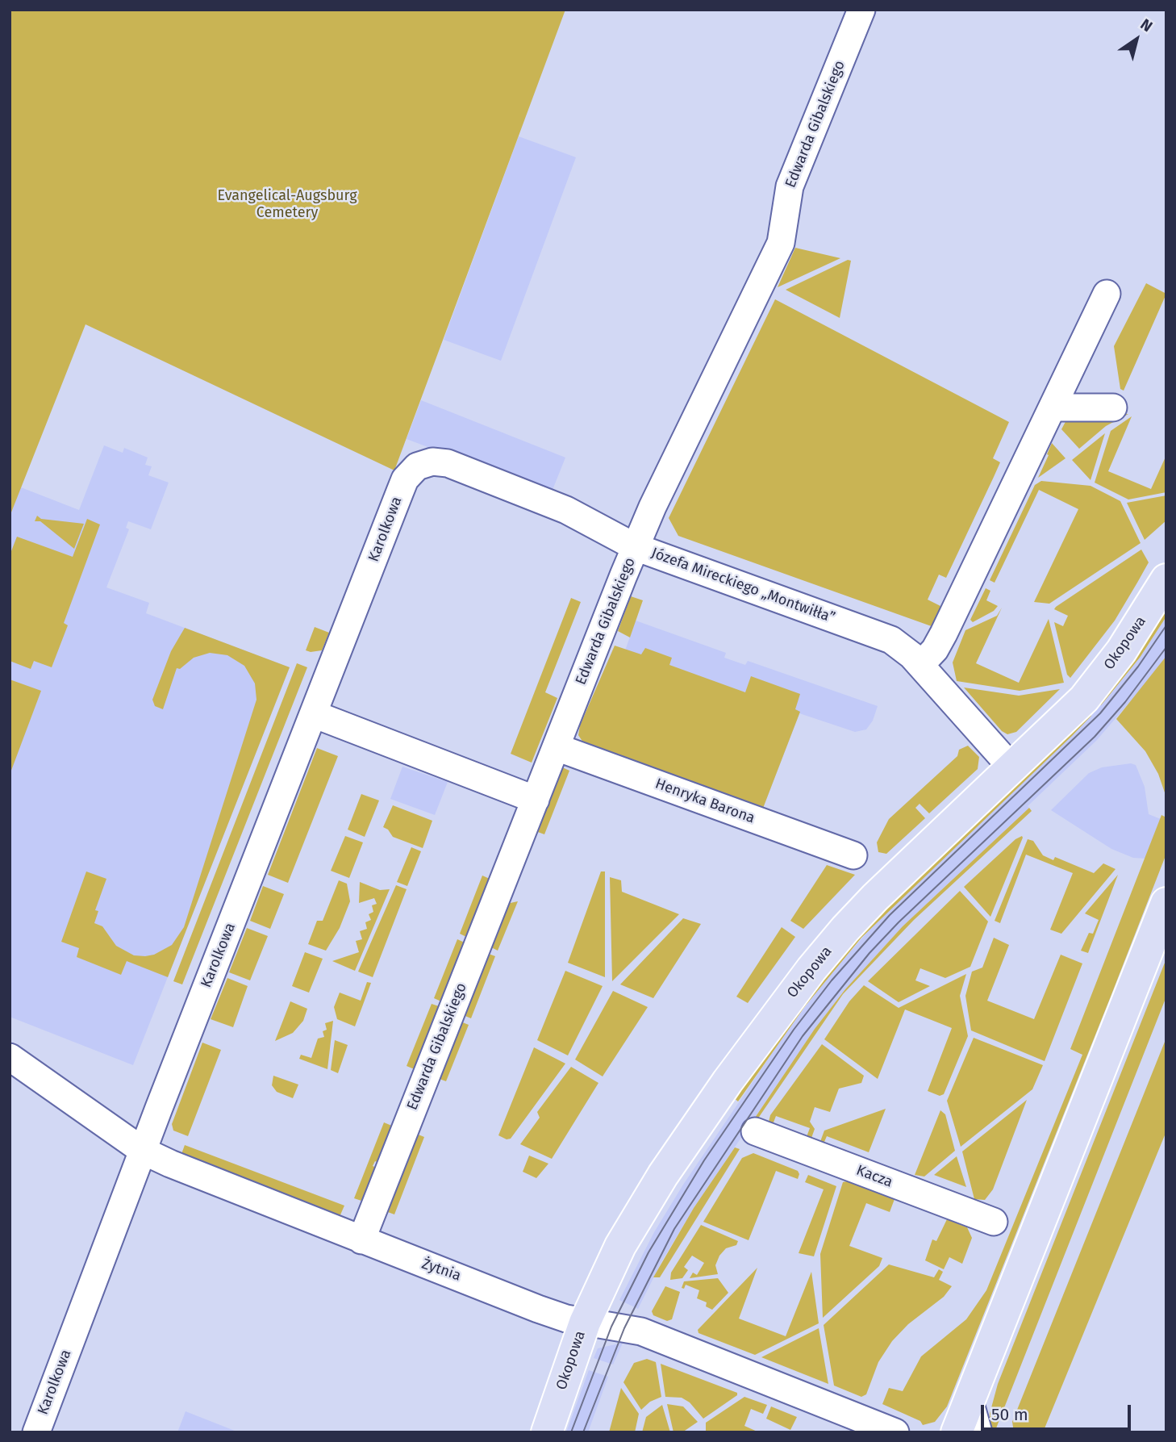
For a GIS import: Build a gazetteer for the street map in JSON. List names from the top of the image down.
{
  "streets": {
    "main road": ["Okopowa"],
    "street": [
      "Edwarda Gibalskiego",
      "Karolkowa",
      "Józefa Mireckiego „Montwiłła”",
      "Henryka Barona",
      "Kacza",
      "Żytnia"
    ]
  },
  "crossings": [
    ["Edwarda Gibalskiego", "Józefa Mireckiego „Montwiłła”"],
    ["Edwarda Gibalskiego", "Henryka Barona"],
    ["Edwarda Gibalskiego", "Żytnia"],
    ["Karolkowa", "Józefa Mireckiego „Montwiłła”"],
    ["Karolkowa", "Żytnia"],
    ["Józefa Mireckiego „Montwiłła”", "Okopowa"],
    ["Okopowa", "Żytnia"]
  ],
  "parks": ["Evangelical-Augsburg Cemetery"],
  "scale_bar": "50 m",
  "north": "top right"
}
